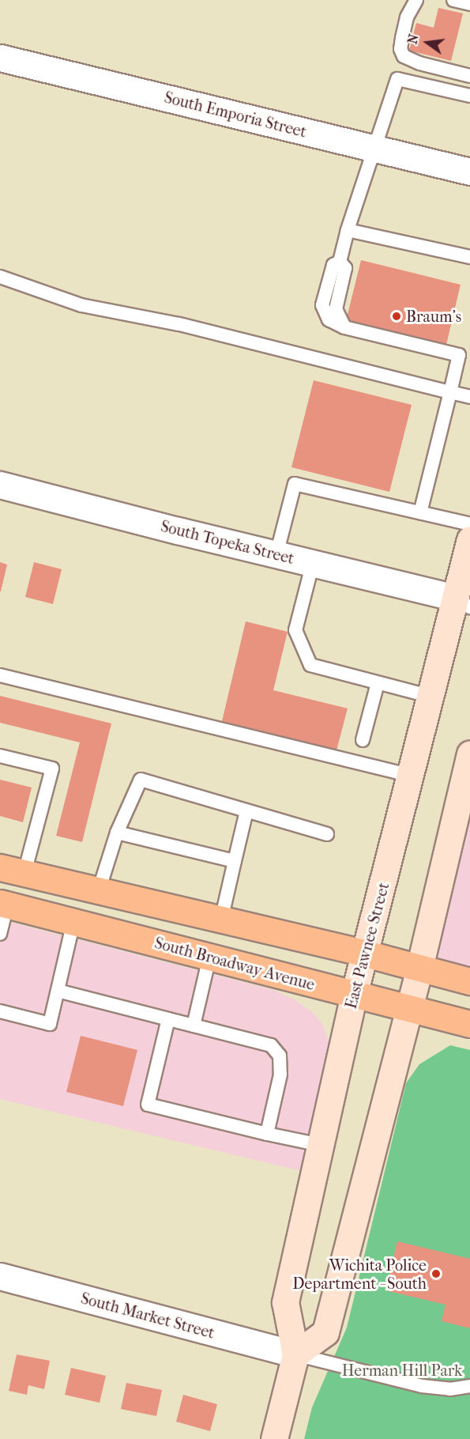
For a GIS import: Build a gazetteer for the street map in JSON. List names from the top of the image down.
{
  "streets": {
    "main road": ["East Pawnee Street", "South Broadway Avenue"],
    "street": ["South Emporia Street", "South Topeka Street", "South Market Street"]
  },
  "crossings": [
    ["South Topeka Street", "East Pawnee Street"],
    ["East Pawnee Street", "South Broadway Avenue"],
    ["East Pawnee Street", "South Market Street"]
  ],
  "parks": ["Herman Hill Park"],
  "places": ["Braum's", "Wichita Police Department - South"],
  "north": "left"
}
